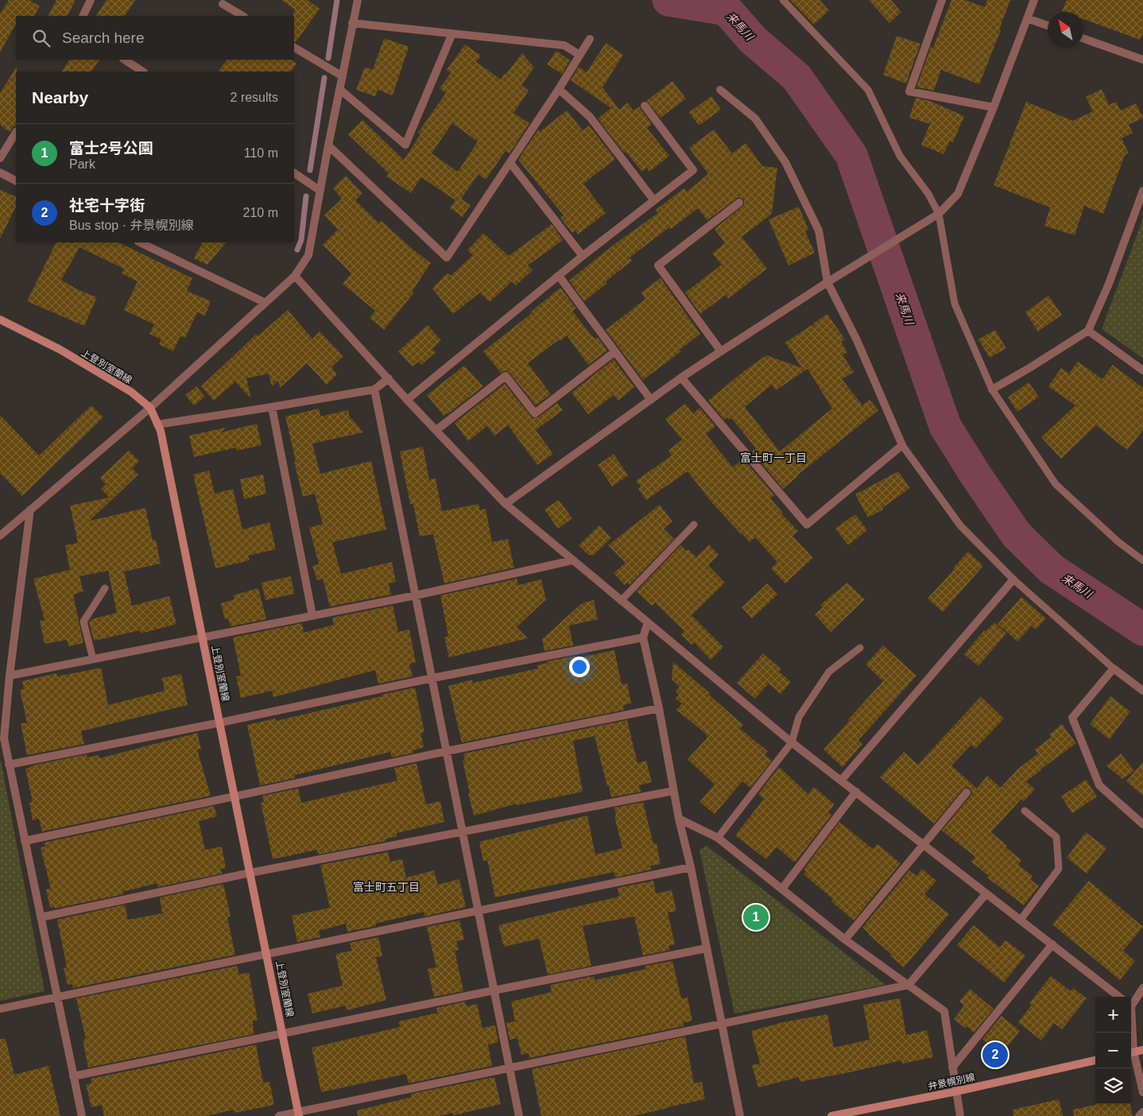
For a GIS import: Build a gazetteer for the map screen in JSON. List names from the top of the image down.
{
  "streets": {
    "main road": ["上登別室蘭線", "弁景幌別線"]
  },
  "districts": ["富士町一丁目", "富士町五丁目"],
  "water": ["来馬川"],
  "north": "top left",
  "page": {
    "search": "Search here",
    "heading": ["Nearby", "2 results"],
    "list": [
      {
        "mark": "1",
        "name": "富士2号公園",
        "note": "Park",
        "value": "110 m"
      },
      {
        "mark": "2",
        "name": "社宅十字街",
        "note": "Bus stop · 弁景幌別線",
        "value": "210 m"
      }
    ],
    "pins": ["1", "2"],
    "map_buttons": ["+", "−"]
  }
}
